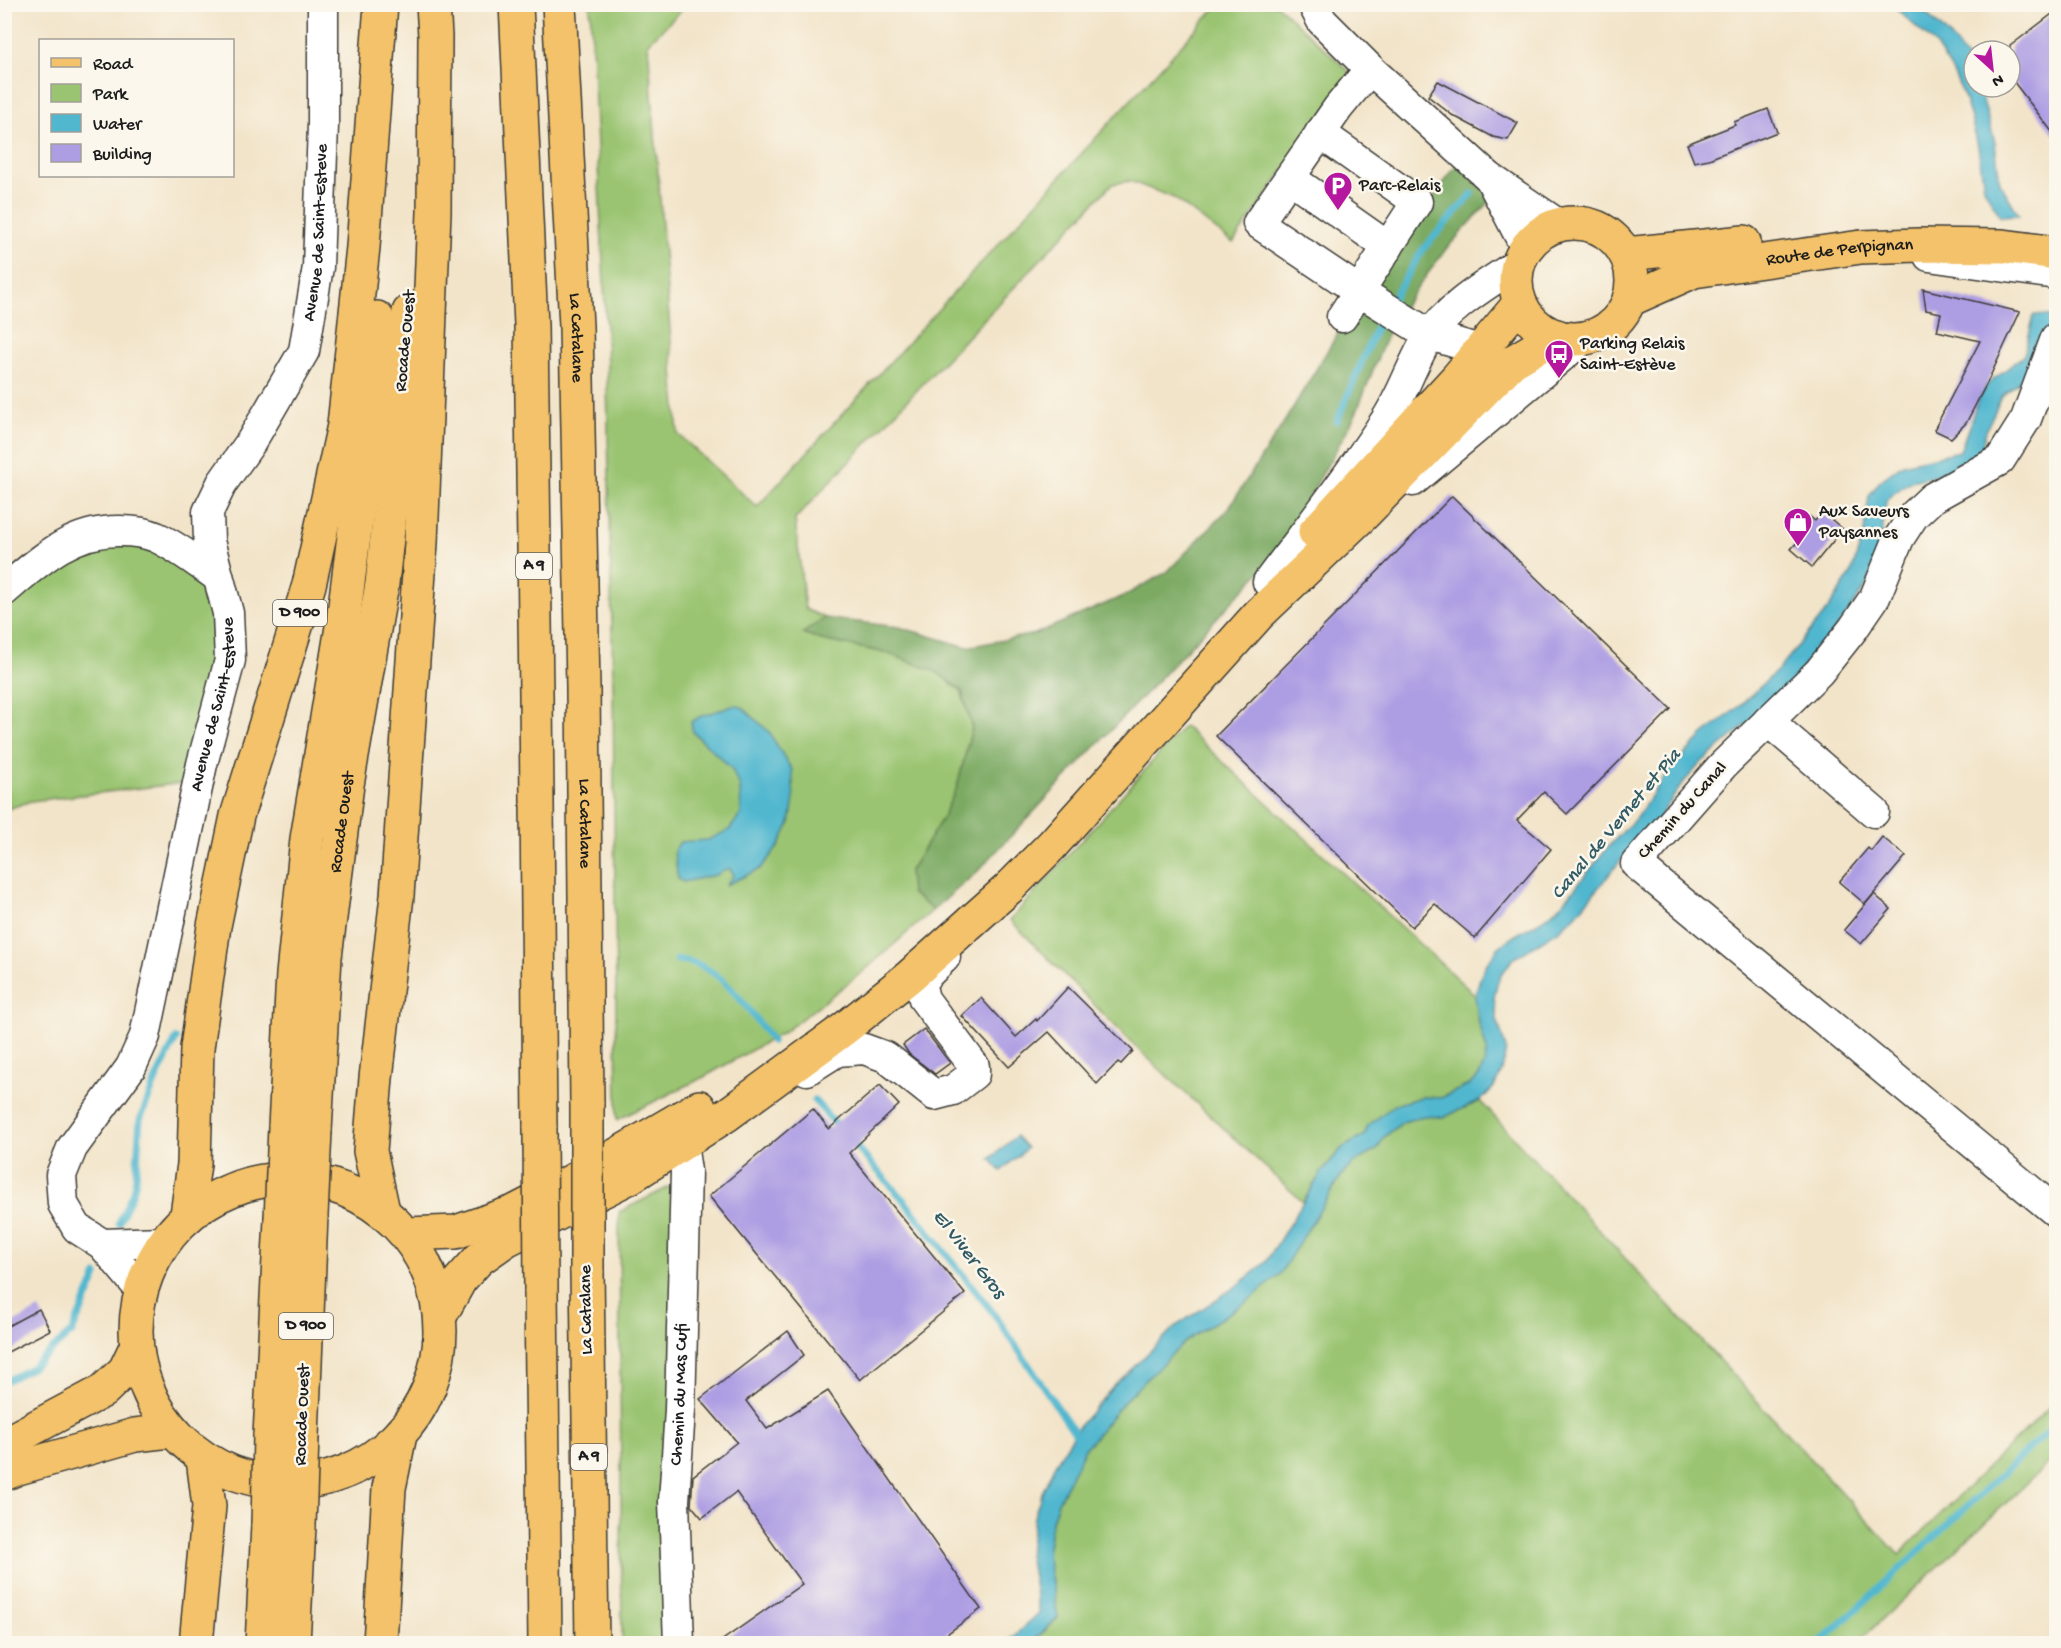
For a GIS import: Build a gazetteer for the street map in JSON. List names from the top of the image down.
{
  "streets": {
    "main road": [
      "Route de Perpignan",
      "La Catalane",
      "Rocade Ouest",
      "A 9",
      "D 900"
    ],
    "street": ["Avenue de Saint-Esteve", "Chemin du Canal", "Chemin du Mas Cufi"]
  },
  "crossings": [
    ["Rocade Ouest", "D 900"]
  ],
  "water": ["Canal de Vernet et Pia", "El Viver Gros"],
  "places": {
    "parking": ["Parc-Relais"],
    "bus stop": ["Parking Relais Saint-Estève"],
    "shop": ["Aux Saveurs Paysannes"]
  },
  "legend": [
    "Road",
    "Park",
    "Water",
    "Building"
  ],
  "north": "bottom right"
}
